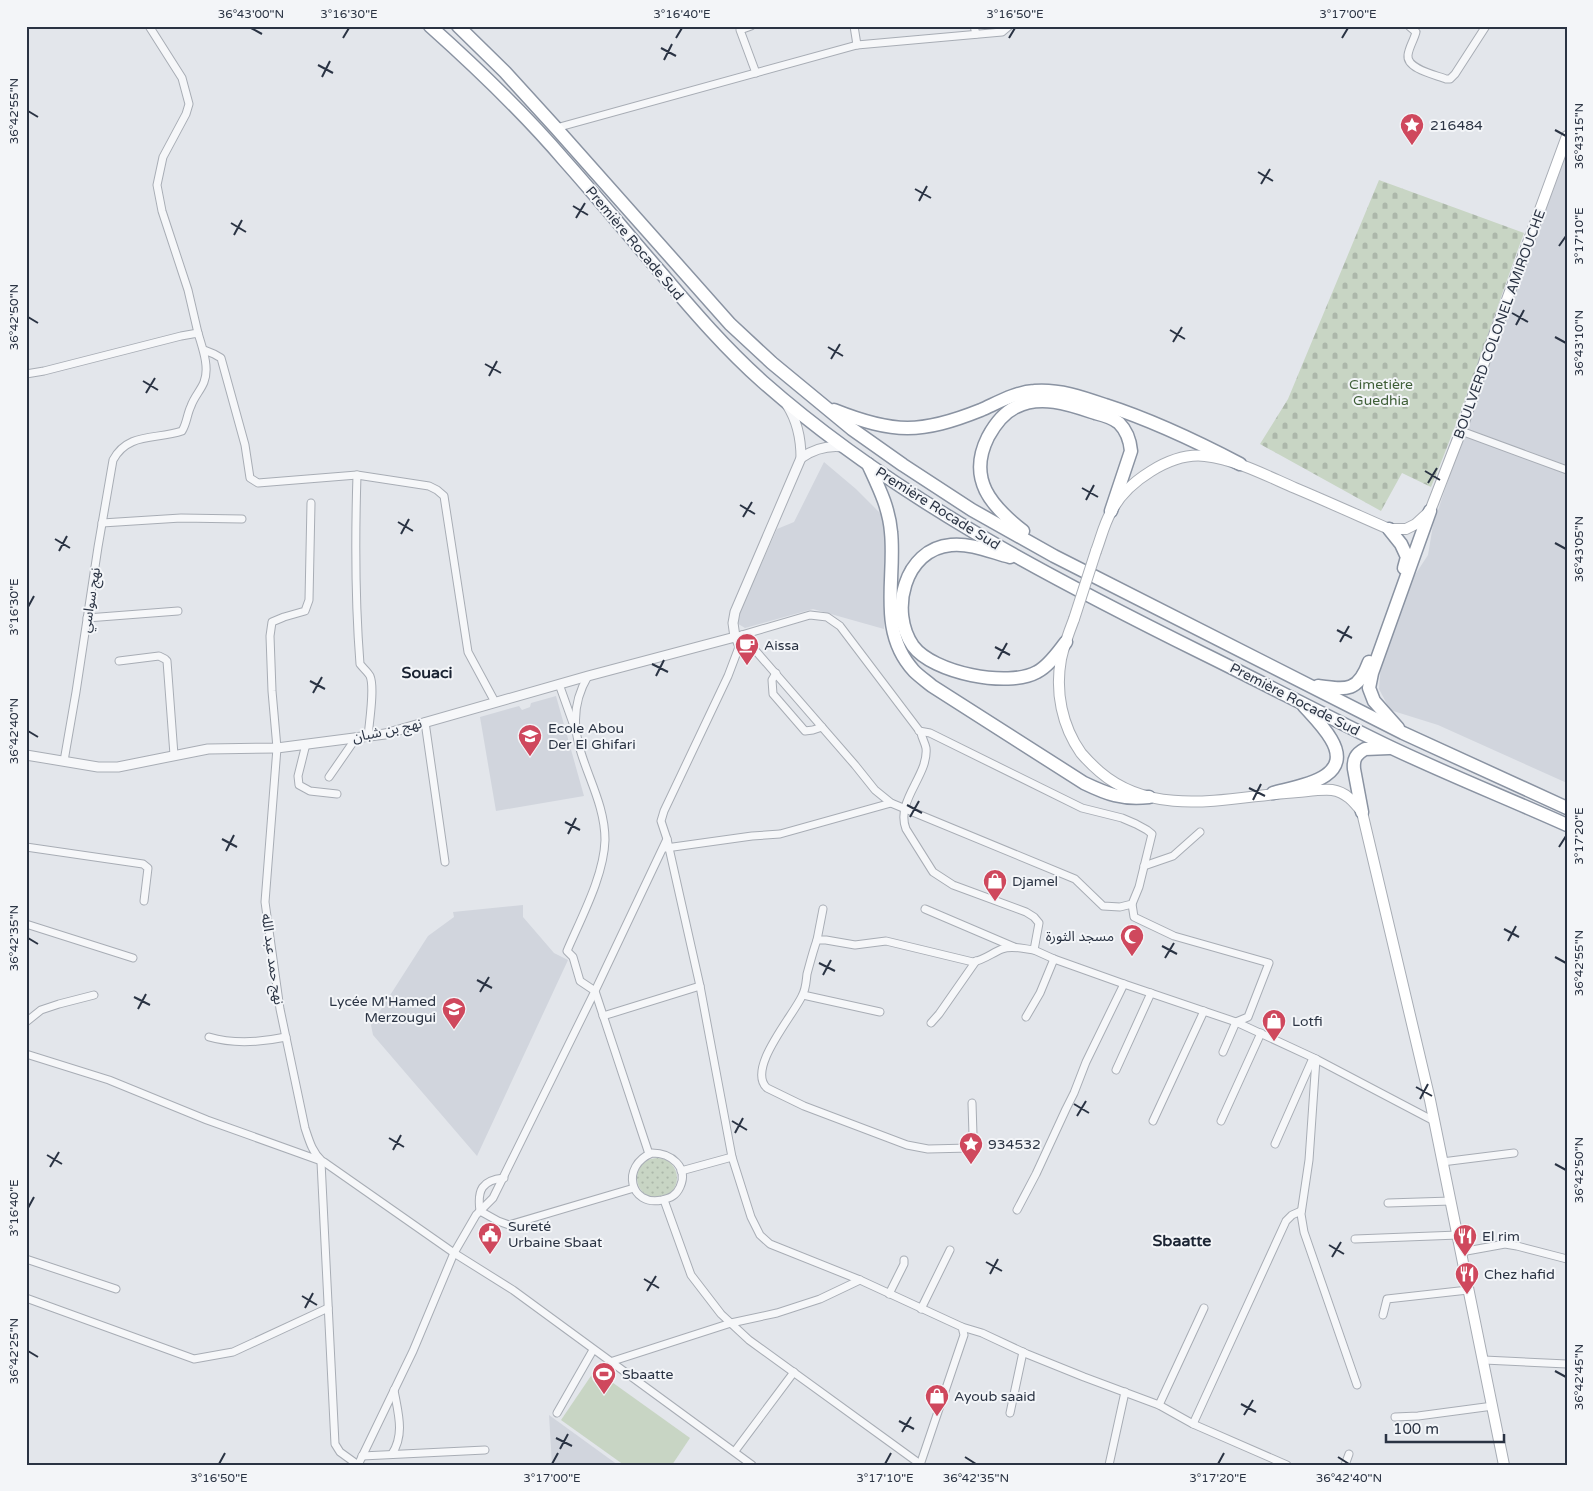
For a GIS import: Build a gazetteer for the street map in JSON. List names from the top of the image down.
{
  "streets": {
    "highway": ["Première Rocade Sud"],
    "main road": ["BOULVERD COLONEL AMIROUCHE"],
    "street": ["نهج سواسي", "نهج بن شبان", "نهج حمد عبد الله"]
  },
  "crossings": [
    ["نهج سواسي", "نهج بن شبان"],
    ["نهج بن شبان", "نهج حمد عبد الله"]
  ],
  "districts": ["Souaci", "Sbaatte"],
  "parks": ["Cimetière Guedhia"],
  "places": {
    "place": ["216484", "934532"],
    "cafe": ["Aissa"],
    "school or university": ["Ecole Abou Der El Ghifari", "Lycée M'Hamed Merzougui"],
    "shop": ["Djamel", "Lotfi", "Ayoub saaid"],
    "mosque": ["مسجد الثورة"],
    "public building": ["Sureté Urbaine Sbaat"],
    "restaurant": ["El rim", "Chez hafid"],
    "sports": ["Sbaatte"]
  },
  "scale_bar": "100 m",
  "coordinates": [
    "36°43'00\"N",
    "3°16'30\"E",
    "3°16'40\"E",
    "3°16'50\"E",
    "3°17'00\"E",
    "36°42'55\"N",
    "36°43'15\"N",
    "3°17'10\"E",
    "36°42'50\"N",
    "36°43'10\"N",
    "36°43'05\"N",
    "36°42'40\"N",
    "3°17'20\"E",
    "36°42'35\"N",
    "36°42'25\"N",
    "36°42'45\"N"
  ]
}
